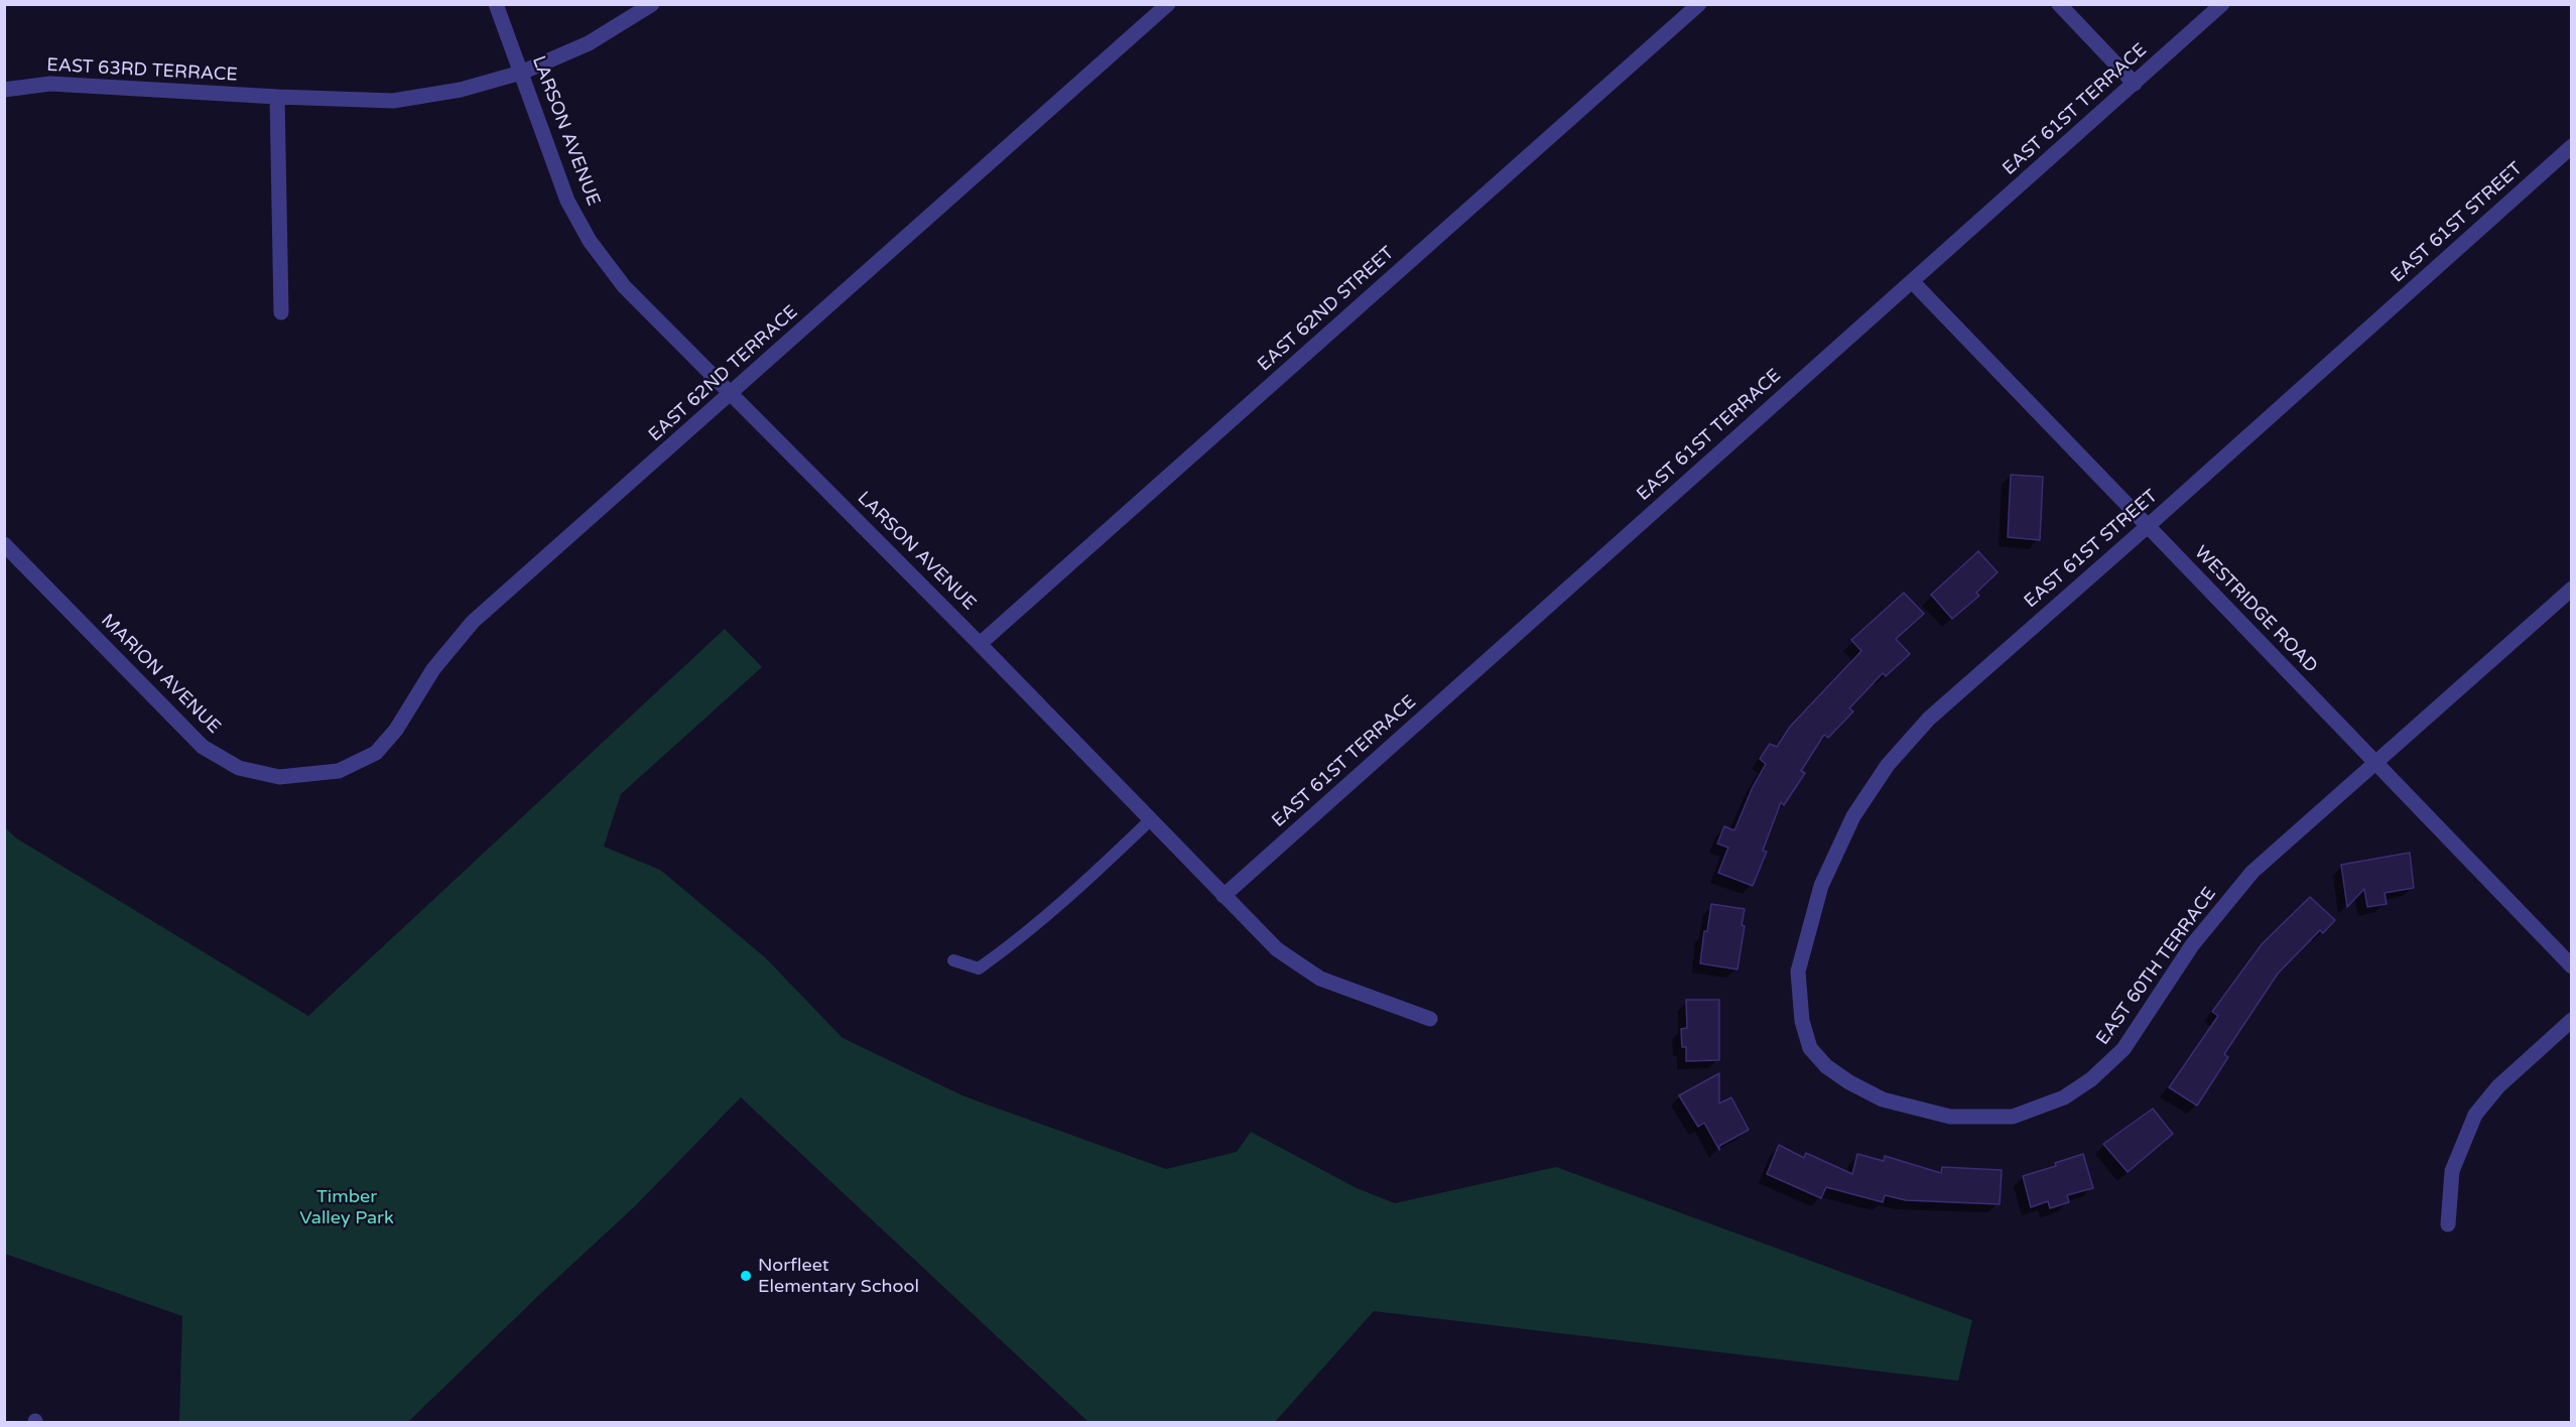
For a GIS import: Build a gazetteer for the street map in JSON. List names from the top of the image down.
{
  "streets": {
    "street": [
      "EAST 63RD TERRACE",
      "EAST 61ST TERRACE",
      "LARSON AVENUE",
      "EAST 61ST STREET",
      "EAST 62ND STREET",
      "EAST 62ND TERRACE",
      "WESTRIDGE ROAD",
      "MARION AVENUE",
      "EAST 60TH TERRACE"
    ]
  },
  "crossings": [
    ["EAST 63RD TERRACE", "LARSON AVENUE"],
    ["EAST 61ST TERRACE", "LARSON AVENUE"],
    ["EAST 61ST TERRACE", "WESTRIDGE ROAD"],
    ["LARSON AVENUE", "EAST 62ND STREET"],
    ["LARSON AVENUE", "EAST 62ND TERRACE"],
    ["EAST 61ST STREET", "WESTRIDGE ROAD"],
    ["EAST 61ST STREET", "EAST 60TH TERRACE"],
    ["EAST 62ND TERRACE", "MARION AVENUE"],
    ["WESTRIDGE ROAD", "EAST 60TH TERRACE"]
  ],
  "parks": ["Timber Valley Park"],
  "places": ["Norfleet Elementary School"]
}
